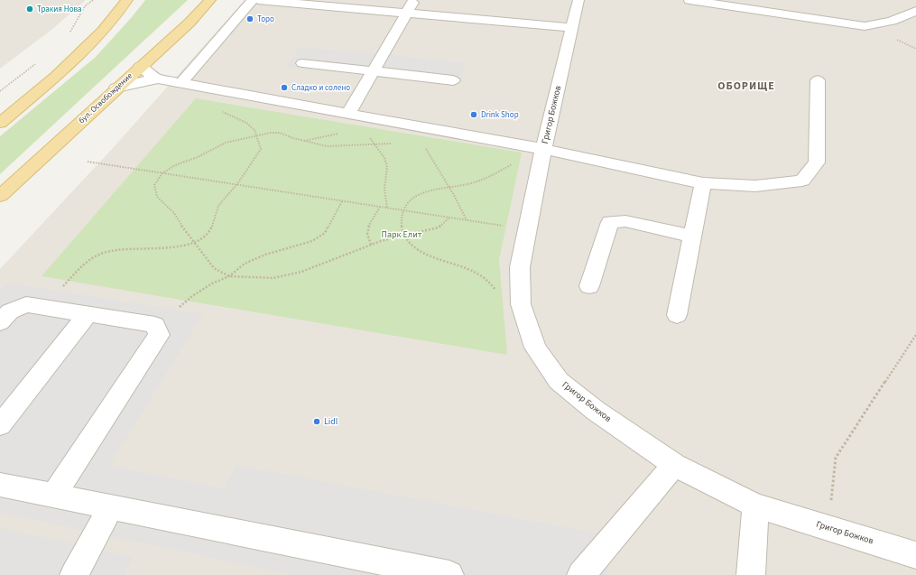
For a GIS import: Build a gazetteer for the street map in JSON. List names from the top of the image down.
{
  "streets": {
    "main road": ["бул. Освобождение"],
    "street": ["Григор Божков"]
  },
  "districts": ["ОБОРИЩЕ"],
  "parks": ["Парк Елит"],
  "places": [
    "Тракия Нова",
    "Торо",
    "Сладко и солено",
    "Drink Shop",
    "Lidl"
  ]
}
